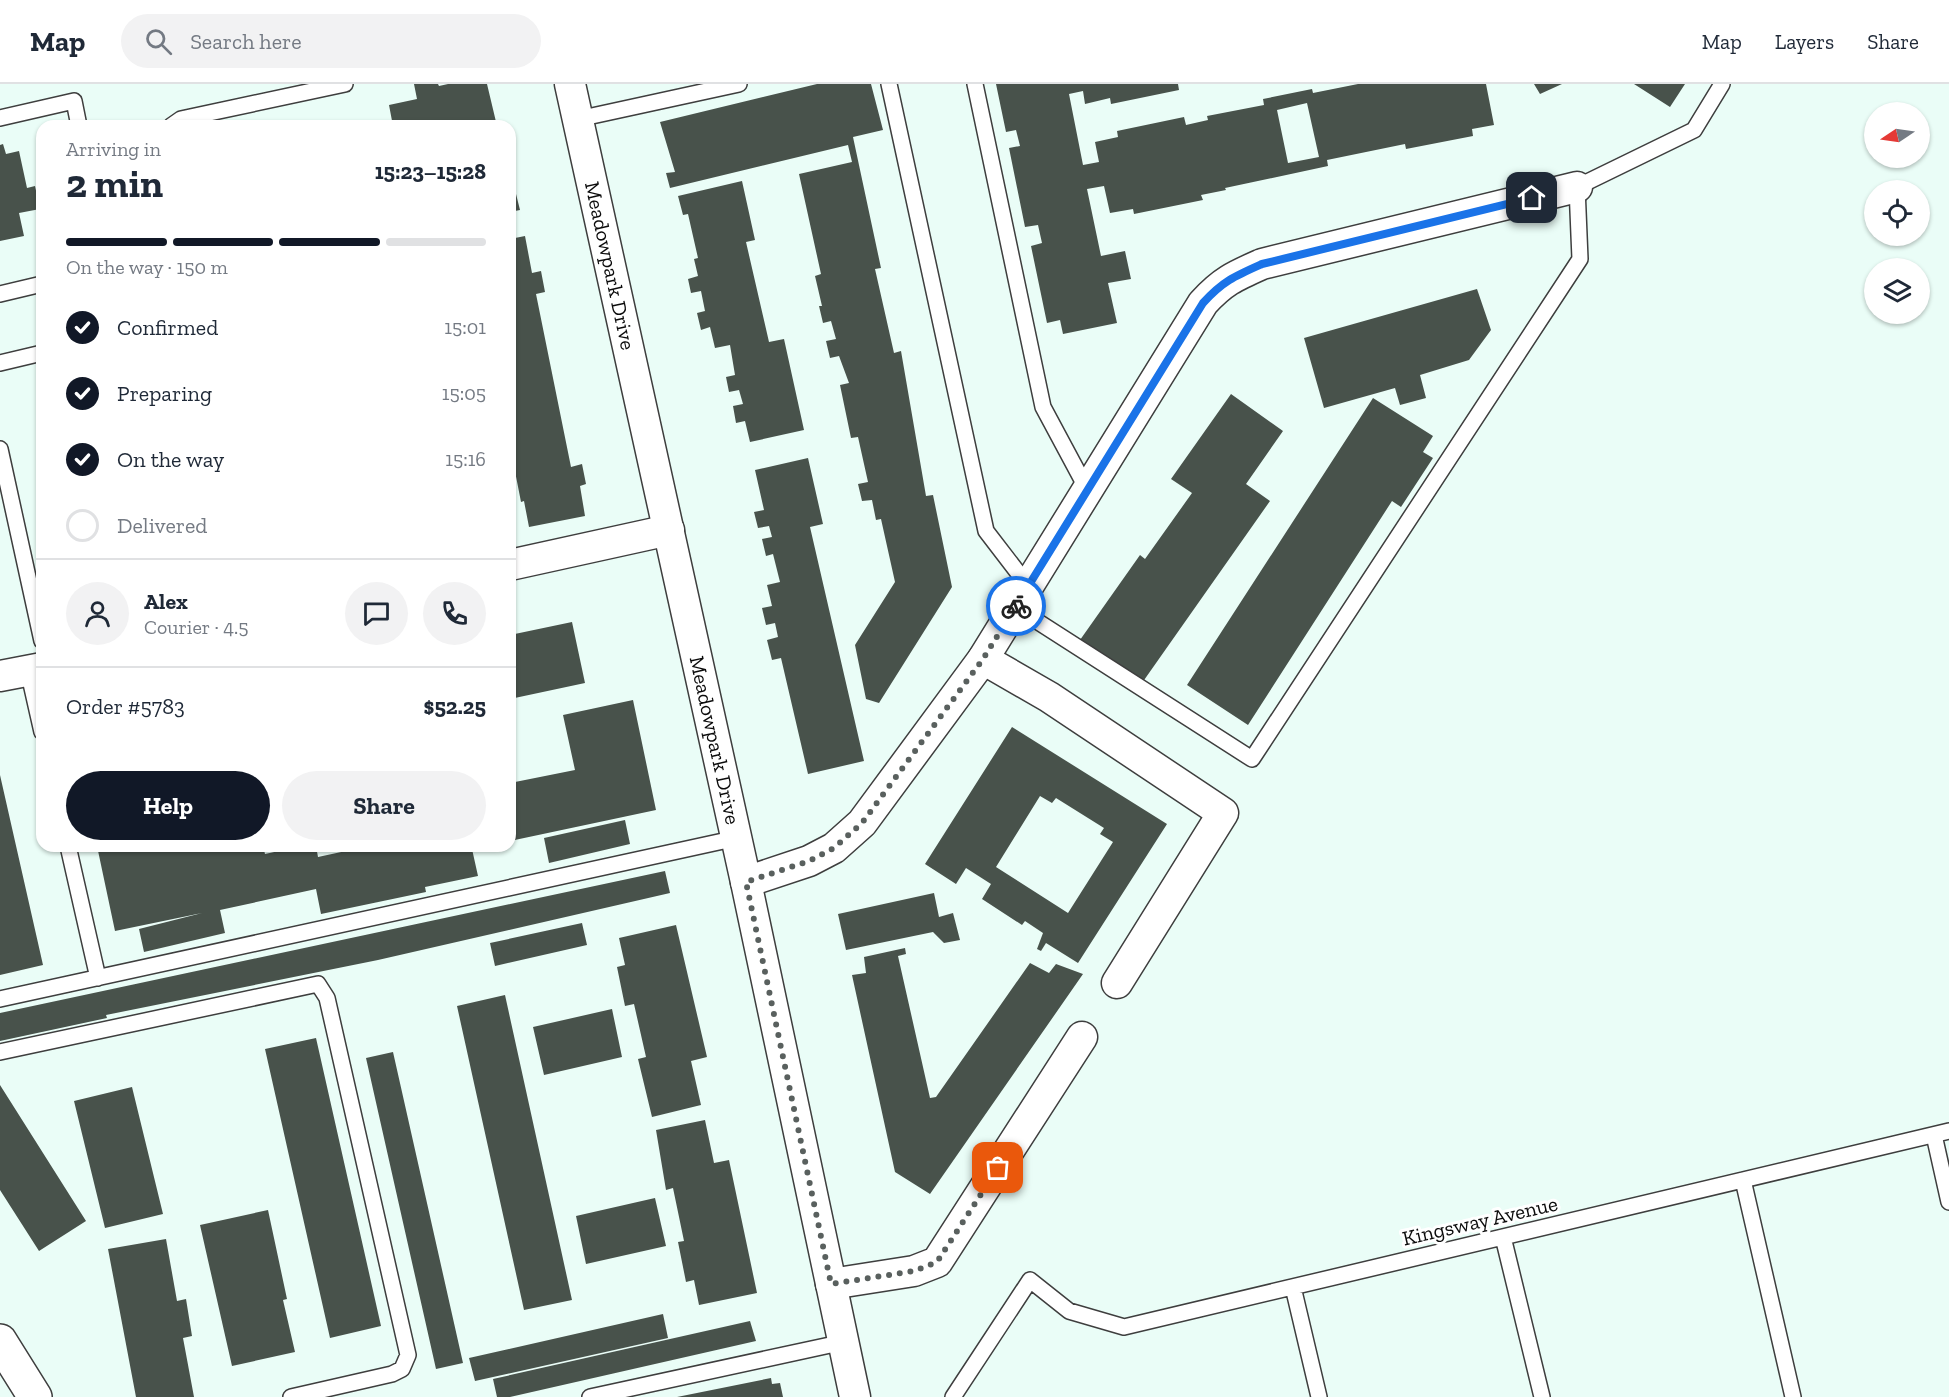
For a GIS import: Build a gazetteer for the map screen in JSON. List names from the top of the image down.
{
  "streets": {
    "street": ["Meadowpark Drive"],
    "lane": ["Kingsway Avenue"]
  },
  "north": "left",
  "page": {
    "header": "Map",
    "search": "Search here",
    "nav": ["Map", "Layers", "Share"],
    "heading": ["2 min", "Arriving in", "15:23–15:28"],
    "panel": [
      "Alex",
      "Courier · 4.5",
      "Order #5783",
      "$52.25"
    ],
    "bar": "On the way · 150 m",
    "list": [
      ["Confirmed", "15:01"],
      ["Preparing", "15:05"],
      ["On the way", "15:16"],
      "Delivered"
    ],
    "buttons": ["Help", "Share"]
  }
}
